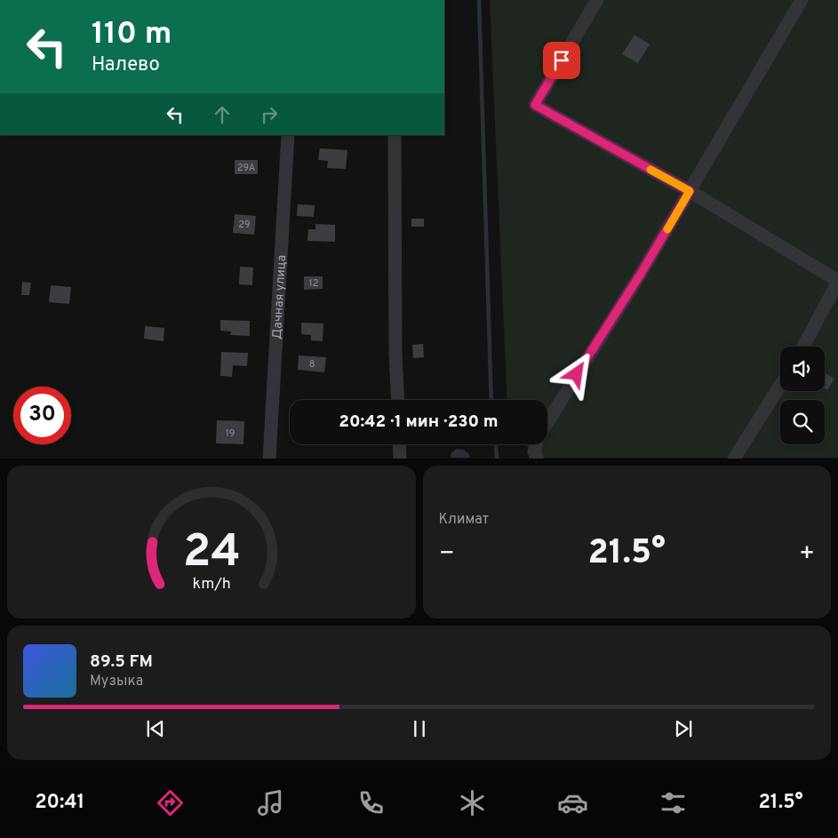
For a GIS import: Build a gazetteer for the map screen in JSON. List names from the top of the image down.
{
  "streets": {
    "street": ["Дачная улица"]
  },
  "house_numbers": [
    "29А",
    "29",
    "12",
    "8",
    "19"
  ],
  "page": {
    "turn": ["110 m", "Налево"],
    "limit": "30",
    "trip": "20:42 · 1 мин · 230 m",
    "tile": "Климат",
    "heat": ["−", "21.5°", "+"],
    "song": ["89.5 FM", "Музыка"],
    "tabs": ["20:41", "21.5°"],
    "gauge": ["24", "km/h"]
  }
}
